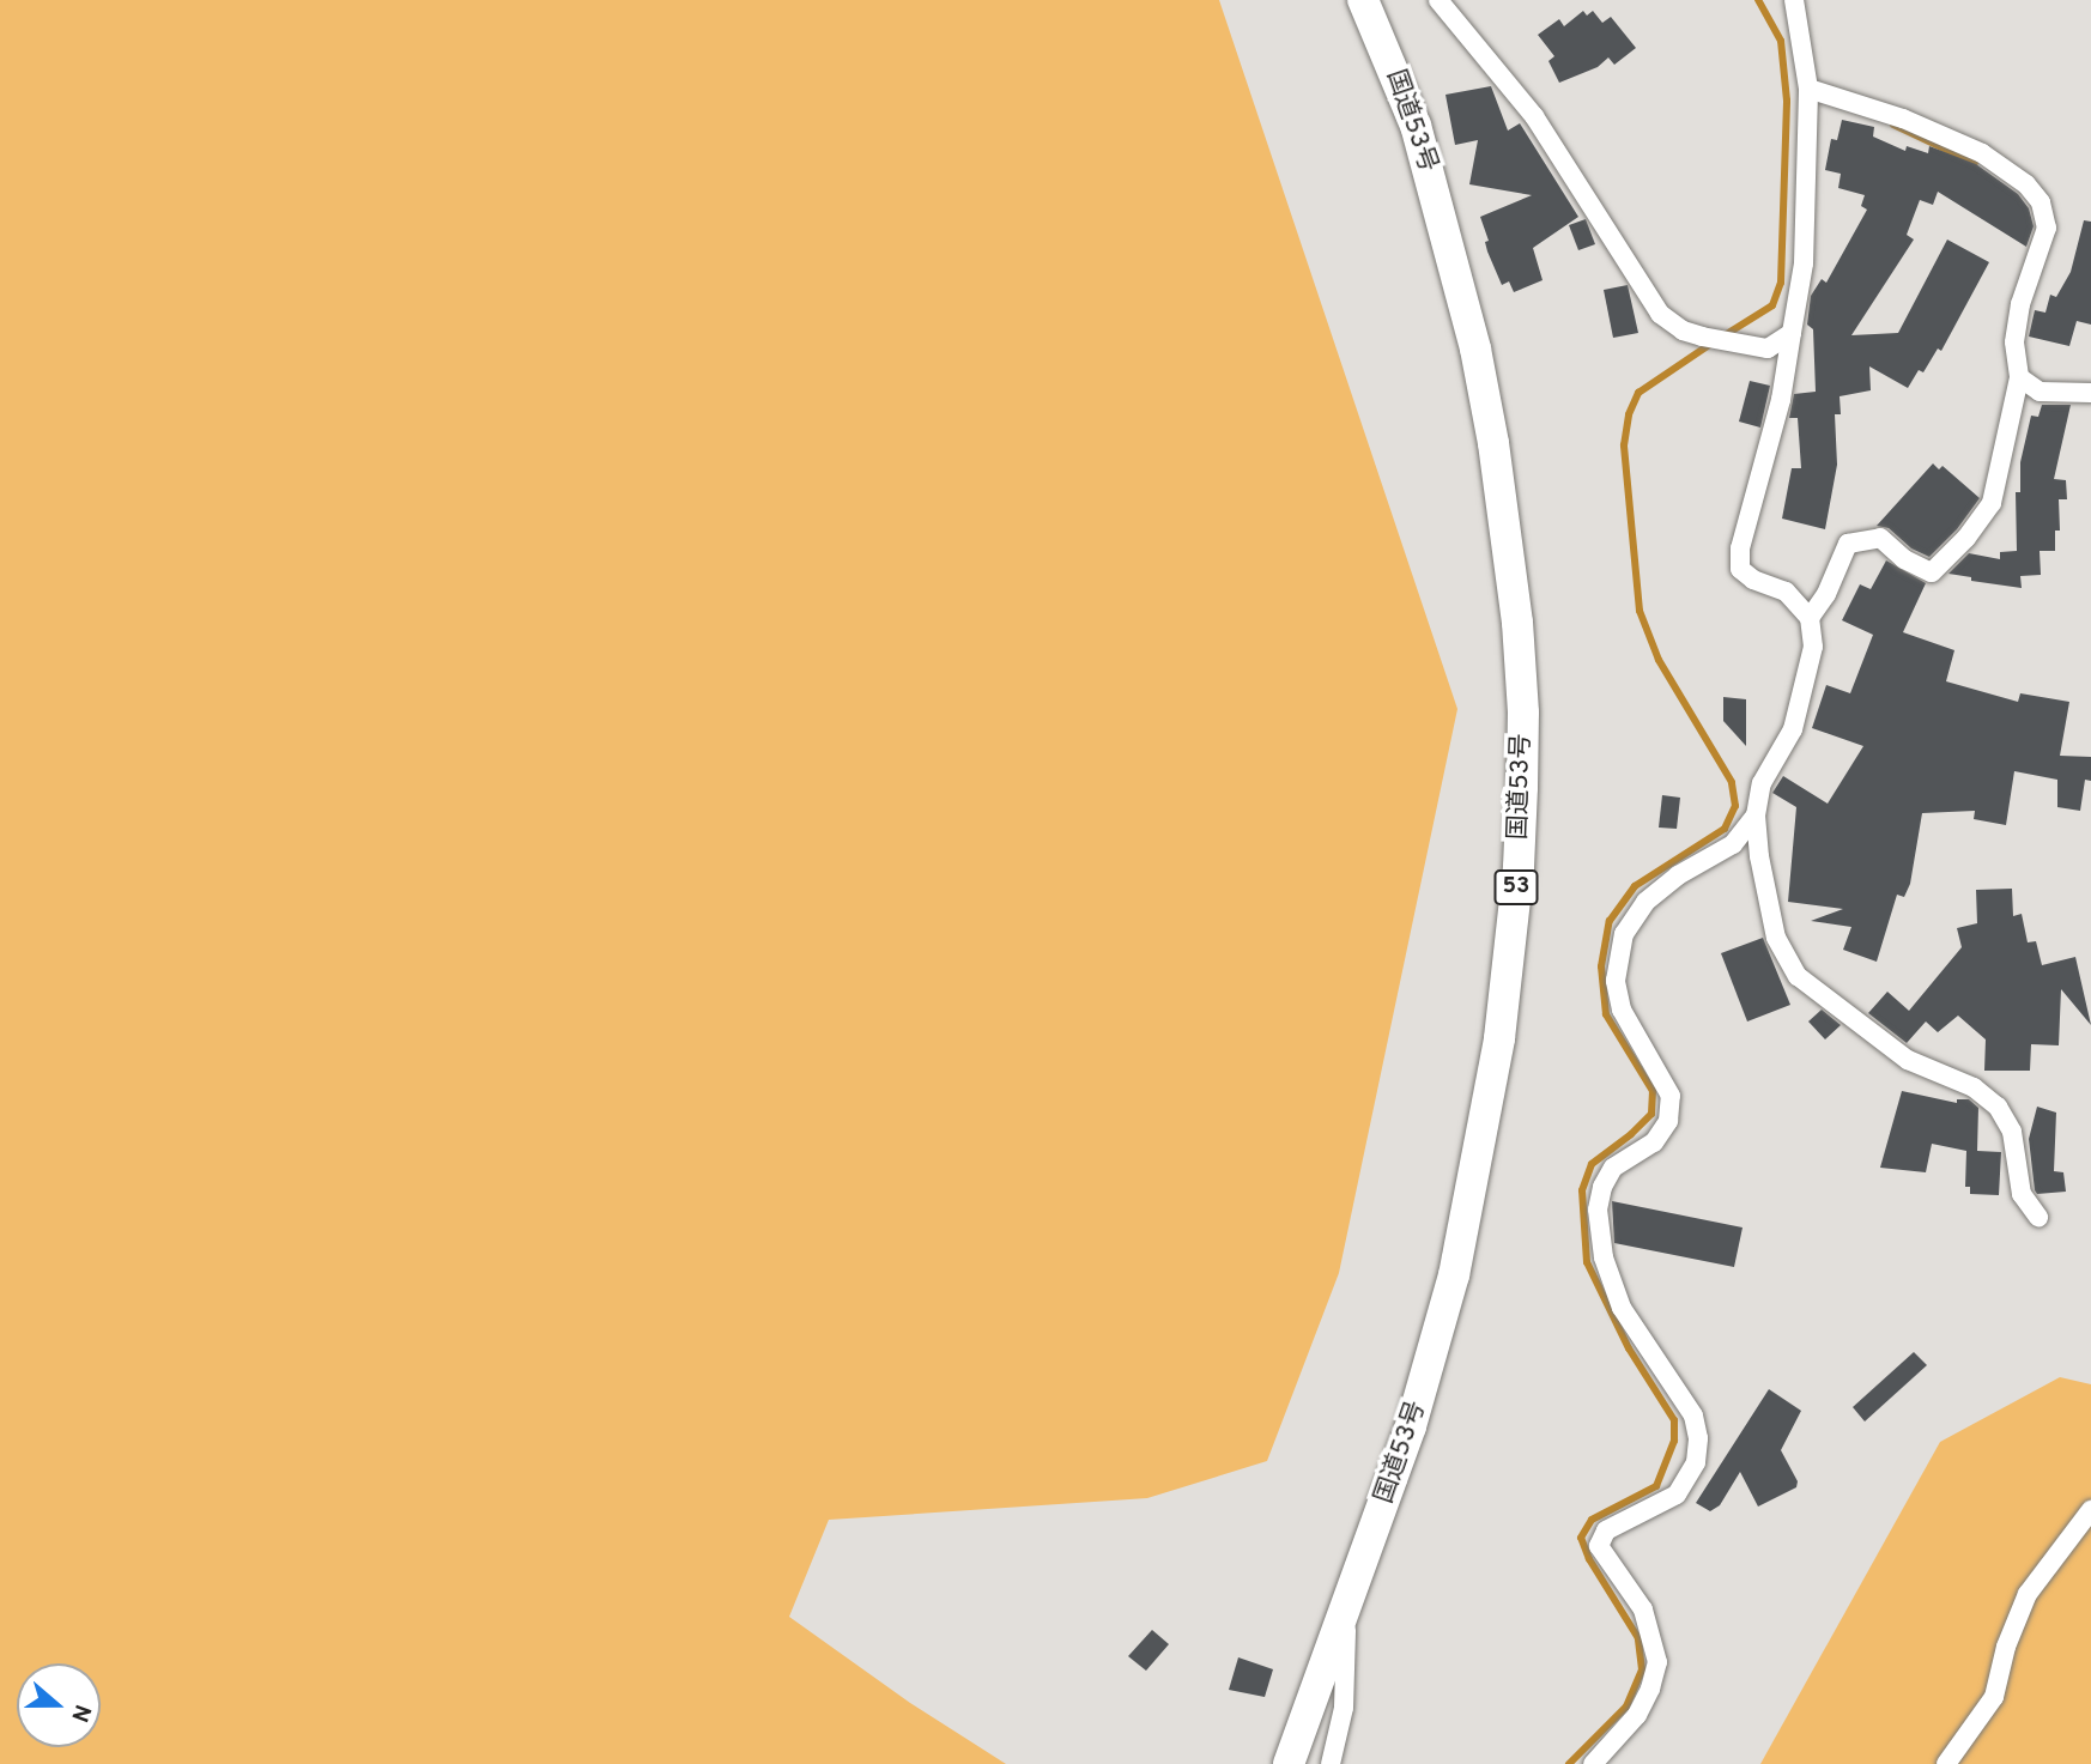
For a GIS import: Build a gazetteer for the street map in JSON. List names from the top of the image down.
{
  "streets": {
    "highway": ["国道53号", "53"]
  },
  "north": "right"
}
